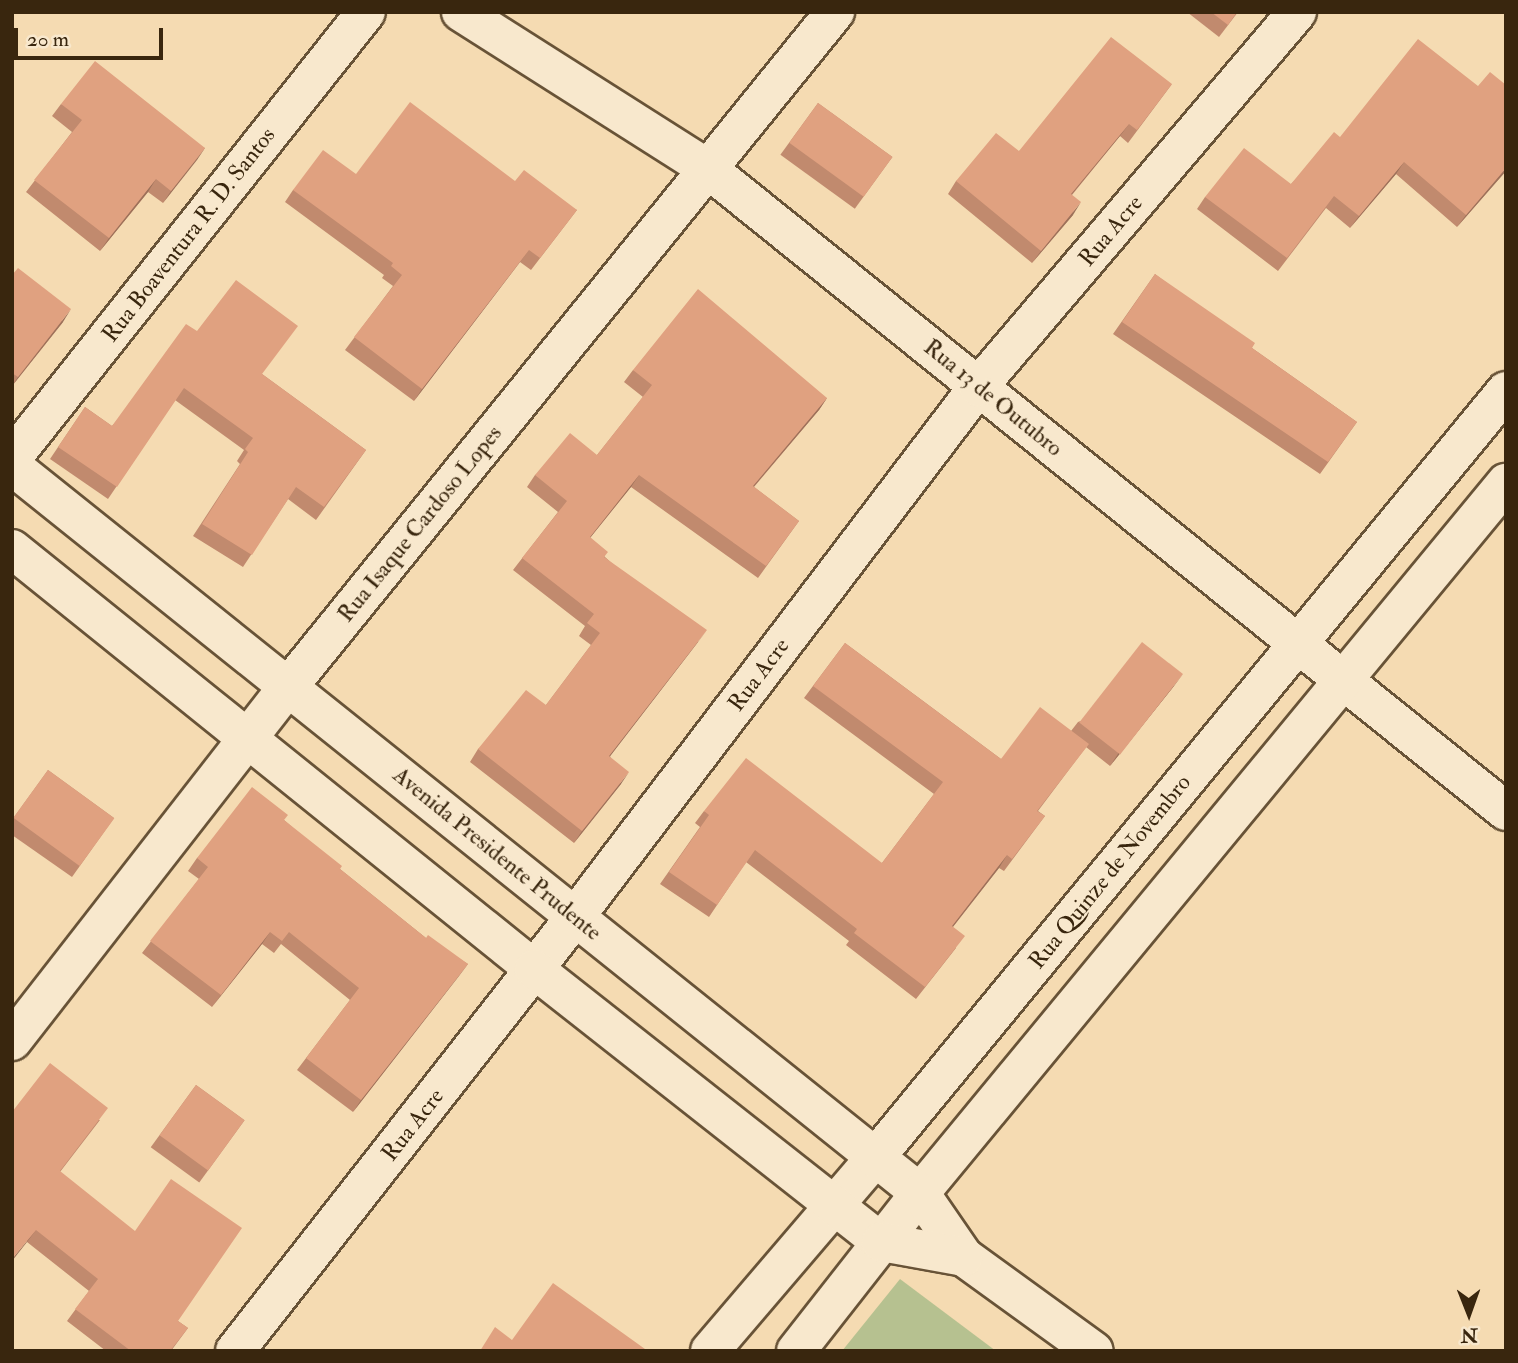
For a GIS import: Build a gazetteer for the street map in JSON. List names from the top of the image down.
{
  "streets": {
    "street": [
      "Rua Acre",
      "Rua Boaventura R. D. Santos",
      "Rua 13 de Outubro",
      "Rua Isaque Cardoso Lopes",
      "Avenida Presidente Prudente",
      "Rua Quinze de Novembro"
    ]
  },
  "crossings": [
    ["Rua Acre", "Rua 13 de Outubro"],
    ["Rua Acre", "Avenida Presidente Prudente"],
    ["Rua 13 de Outubro", "Rua Isaque Cardoso Lopes"],
    ["Rua 13 de Outubro", "Rua Quinze de Novembro"],
    ["Rua Isaque Cardoso Lopes", "Avenida Presidente Prudente"],
    ["Avenida Presidente Prudente", "Rua Quinze de Novembro"]
  ],
  "scale_bar": "20 m",
  "north": "bottom"
}
